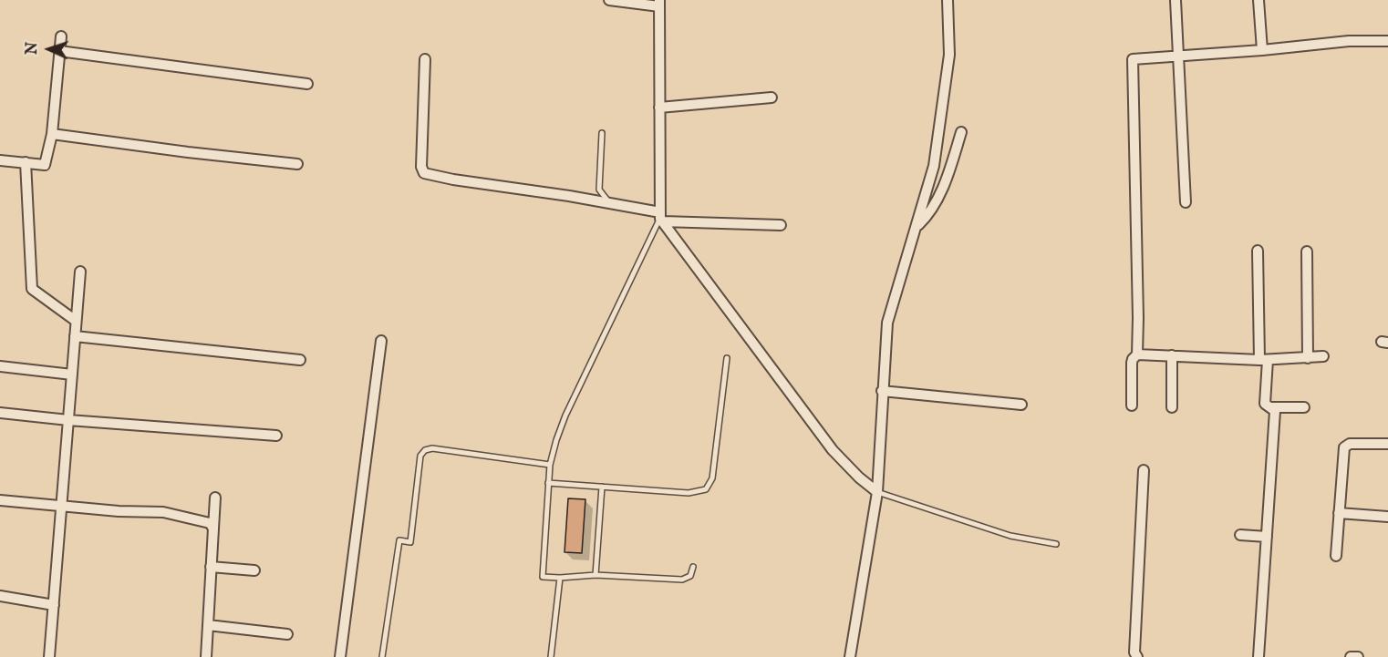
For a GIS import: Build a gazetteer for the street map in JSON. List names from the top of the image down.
{
  "north": "left"
}
